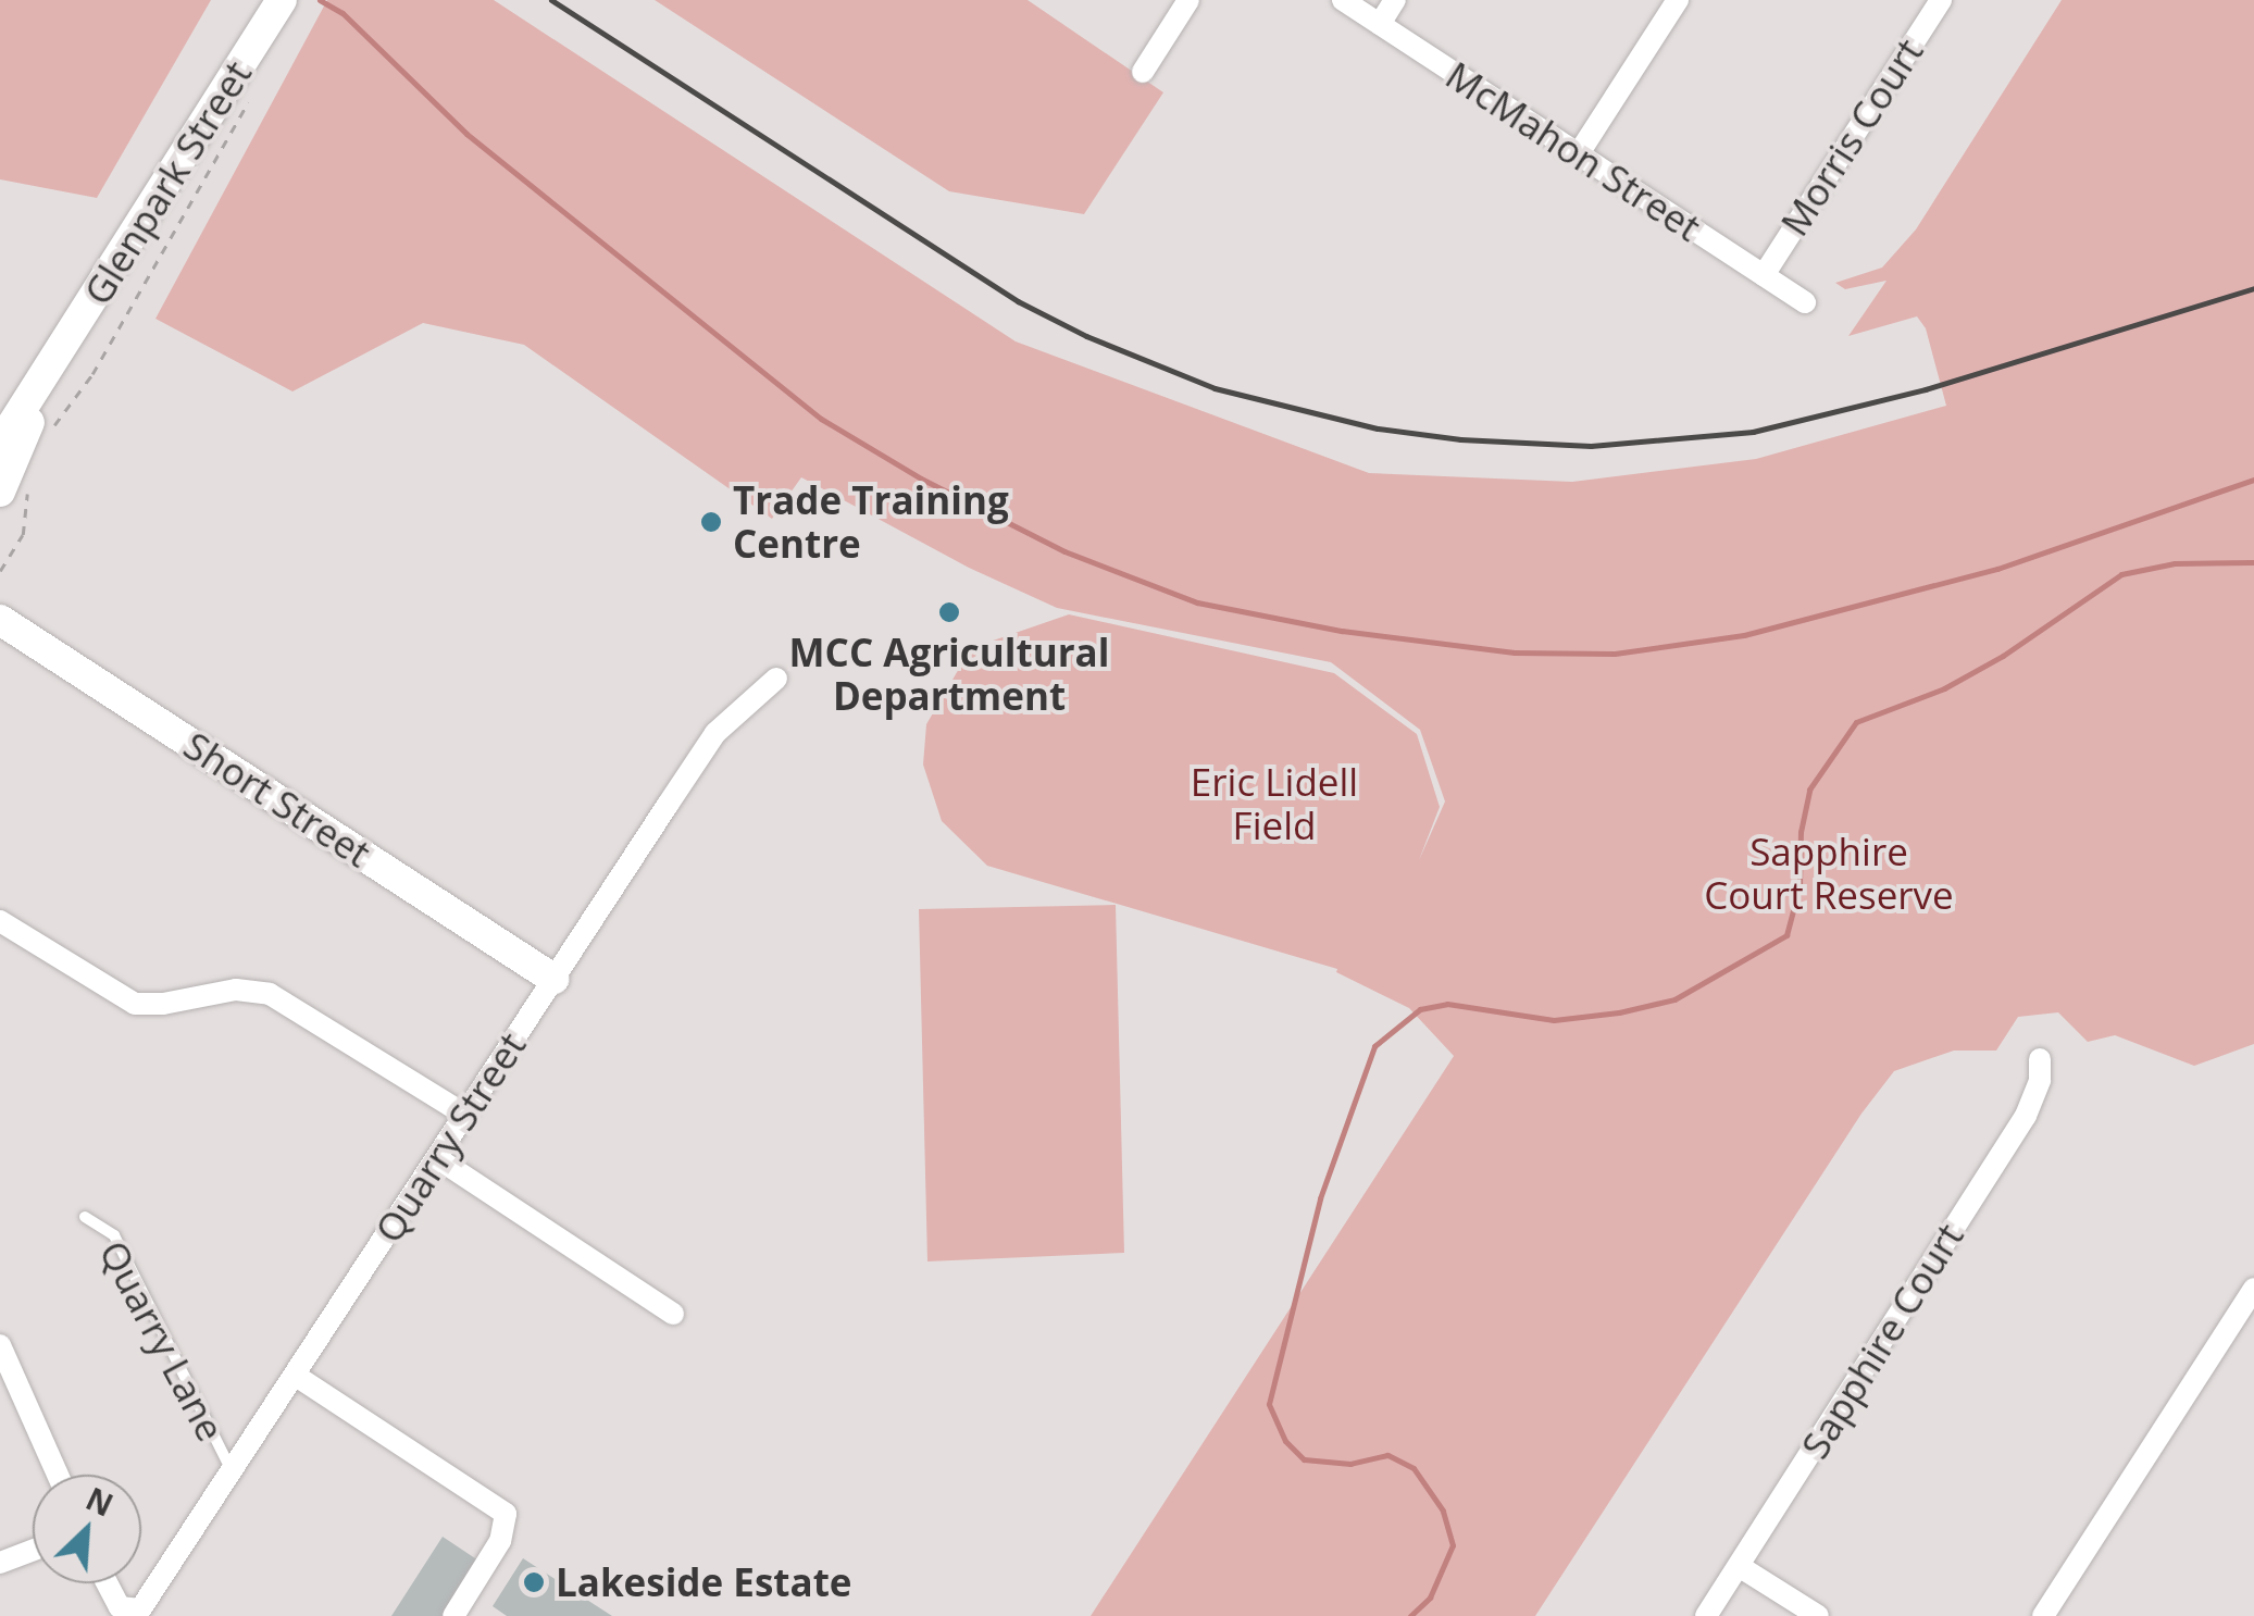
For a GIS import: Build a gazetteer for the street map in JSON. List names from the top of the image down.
{
  "streets": {
    "street": [
      "Morris Court",
      "McMahon Street",
      "Glenpark Street",
      "Short Street",
      "Quarry Street",
      "Sapphire Court"
    ],
    "lane": ["Quarry Lane"]
  },
  "crossings": [
    ["Morris Court", "McMahon Street"],
    ["Short Street", "Quarry Street"],
    ["Quarry Street", "Quarry Lane"]
  ],
  "parks": ["Eric Lidell Field", "Sapphire Court Reserve"],
  "places": ["Trade Training Centre", "MCC Agricultural Department", "Lakeside Estate"],
  "north": "top right"
}
